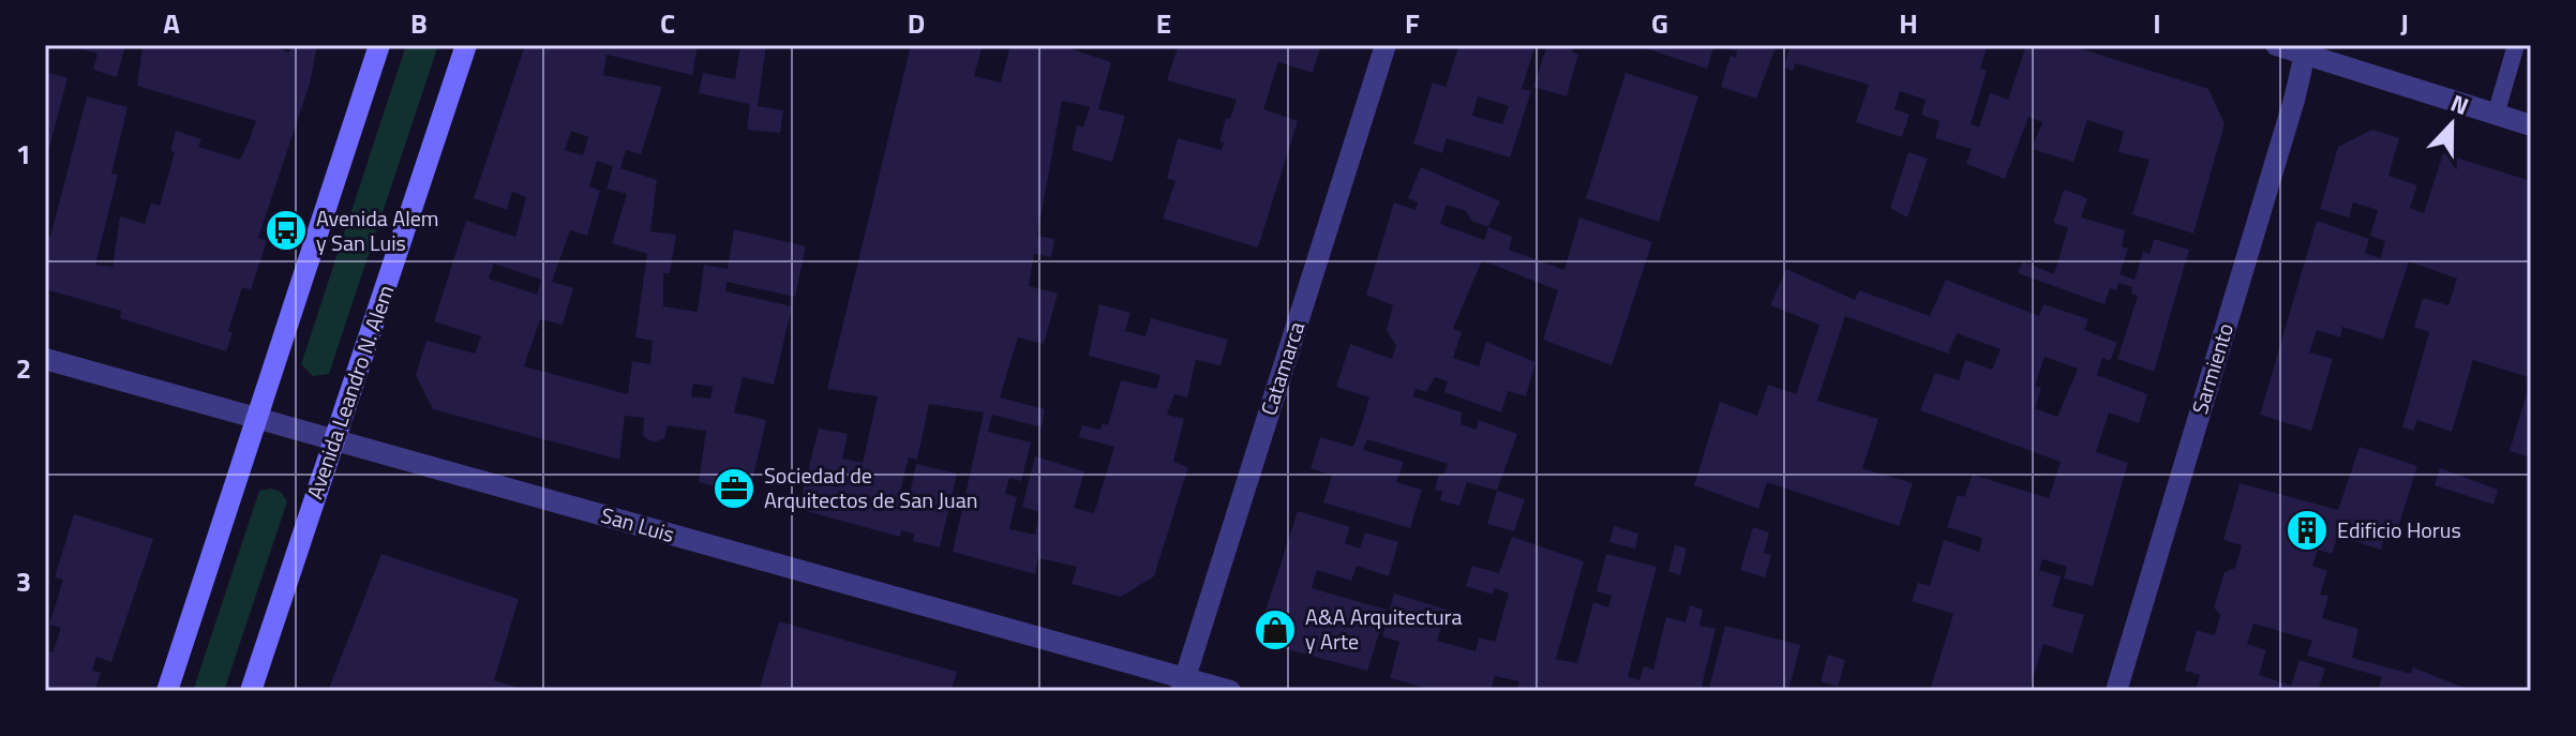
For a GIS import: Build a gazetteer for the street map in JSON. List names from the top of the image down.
{
  "streets": {
    "street": [
      "Catamarca",
      "Sarmiento",
      "Avenida Leandro N. Alem",
      "San Luis"
    ]
  },
  "crossings": [
    ["Catamarca", "San Luis"],
    ["Avenida Leandro N. Alem", "San Luis"]
  ],
  "places": {
    "bus stop": ["Avenida Alem y San Luis"],
    "office": ["Sociedad de Arquitectos de San Juan"],
    "building": ["Edificio Horus"],
    "shop": ["A&A Arquitectura y Arte"]
  },
  "north": "top",
  "grid": {
    "columns": [
      "A",
      "B",
      "C",
      "D",
      "E",
      "F",
      "G",
      "H",
      "I",
      "J"
    ],
    "rows": ["1", "2", "3"]
  }
}
